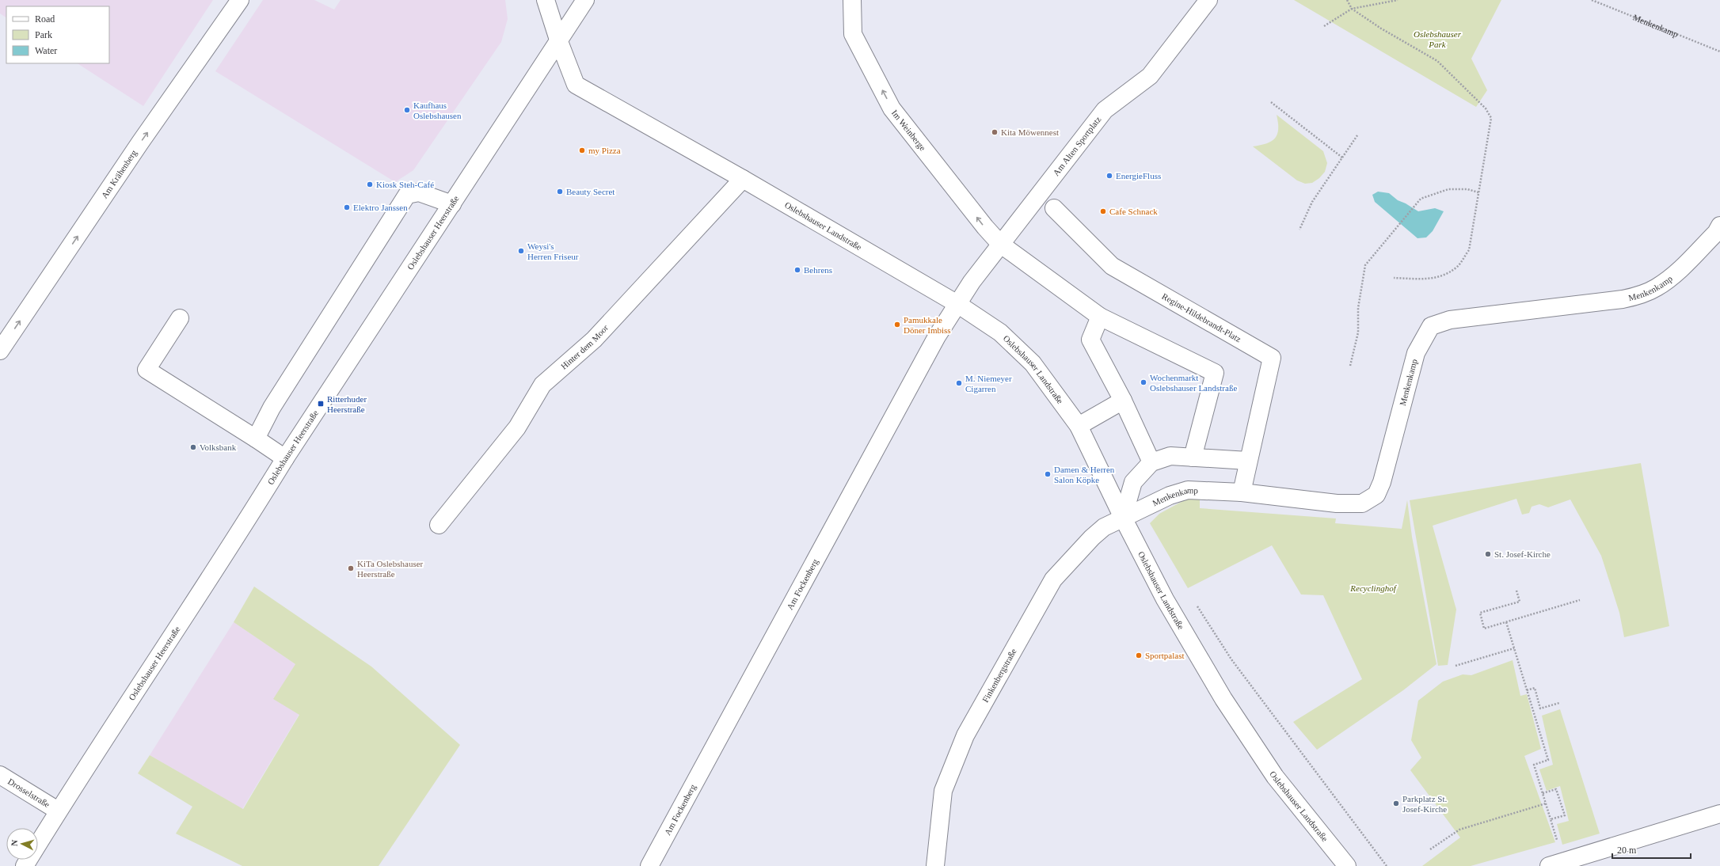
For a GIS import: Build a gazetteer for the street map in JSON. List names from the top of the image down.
{
  "streets": {
    "street": [
      "Menkenkamp",
      "Im Weinberge",
      "Am Alten Sportplatz",
      "Am Krähenberg",
      "Oslebshauser Landstraße",
      "Oslebshauser Heerstraße",
      "Regine-Hildebrandt-Platz",
      "Hinter dem Moor",
      "Am Fockenberg",
      "Finkenbergstraße",
      "Drosselstraße"
    ]
  },
  "crossings": [
    ["Menkenkamp", "Oslebshauser Landstraße"],
    ["Menkenkamp", "Regine-Hildebrandt-Platz"],
    ["Menkenkamp", "Finkenbergstraße"],
    ["Im Weinberge", "Am Alten Sportplatz"],
    ["Am Alten Sportplatz", "Oslebshauser Landstraße"],
    ["Am Alten Sportplatz", "Am Fockenberg"],
    ["Oslebshauser Landstraße", "Oslebshauser Heerstraße"],
    ["Oslebshauser Landstraße", "Hinter dem Moor"],
    ["Oslebshauser Landstraße", "Am Fockenberg"],
    ["Oslebshauser Landstraße", "Finkenbergstraße"],
    ["Oslebshauser Heerstraße", "Drosselstraße"]
  ],
  "one_way": ["Im Weinberge", "Am Krähenberg"],
  "parks": ["Oslebshauser Park", "Recyclinghof"],
  "places": {
    "other": [
      "Kaufhaus Oslebshausen",
      "Kita Möwennest",
      "my Pizza",
      "EnergieFluss",
      "Kiosk Steh-Café",
      "Beauty Secret",
      "Elektro Janssen",
      "Cafe Schnack",
      "Weysi's Herren Friseur",
      "Behrens",
      "Pamukkale Döner Imbiss",
      "Wochenmarkt Oslebshauser Landstraße",
      "M. Niemeyer Cigarren",
      "Volksbank",
      "Damen & Herren Salon Köpke",
      "St. Josef-Kirche",
      "KiTa Oslebshauser Heerstraße",
      "Sportpalast",
      "Parkplatz St. Josef-Kirche"
    ],
    "transit": ["Ritterhuder Heerstraße"]
  },
  "legend": ["Road", "Park", "Water"],
  "scale_bar": "20 m",
  "north": "left"
}
